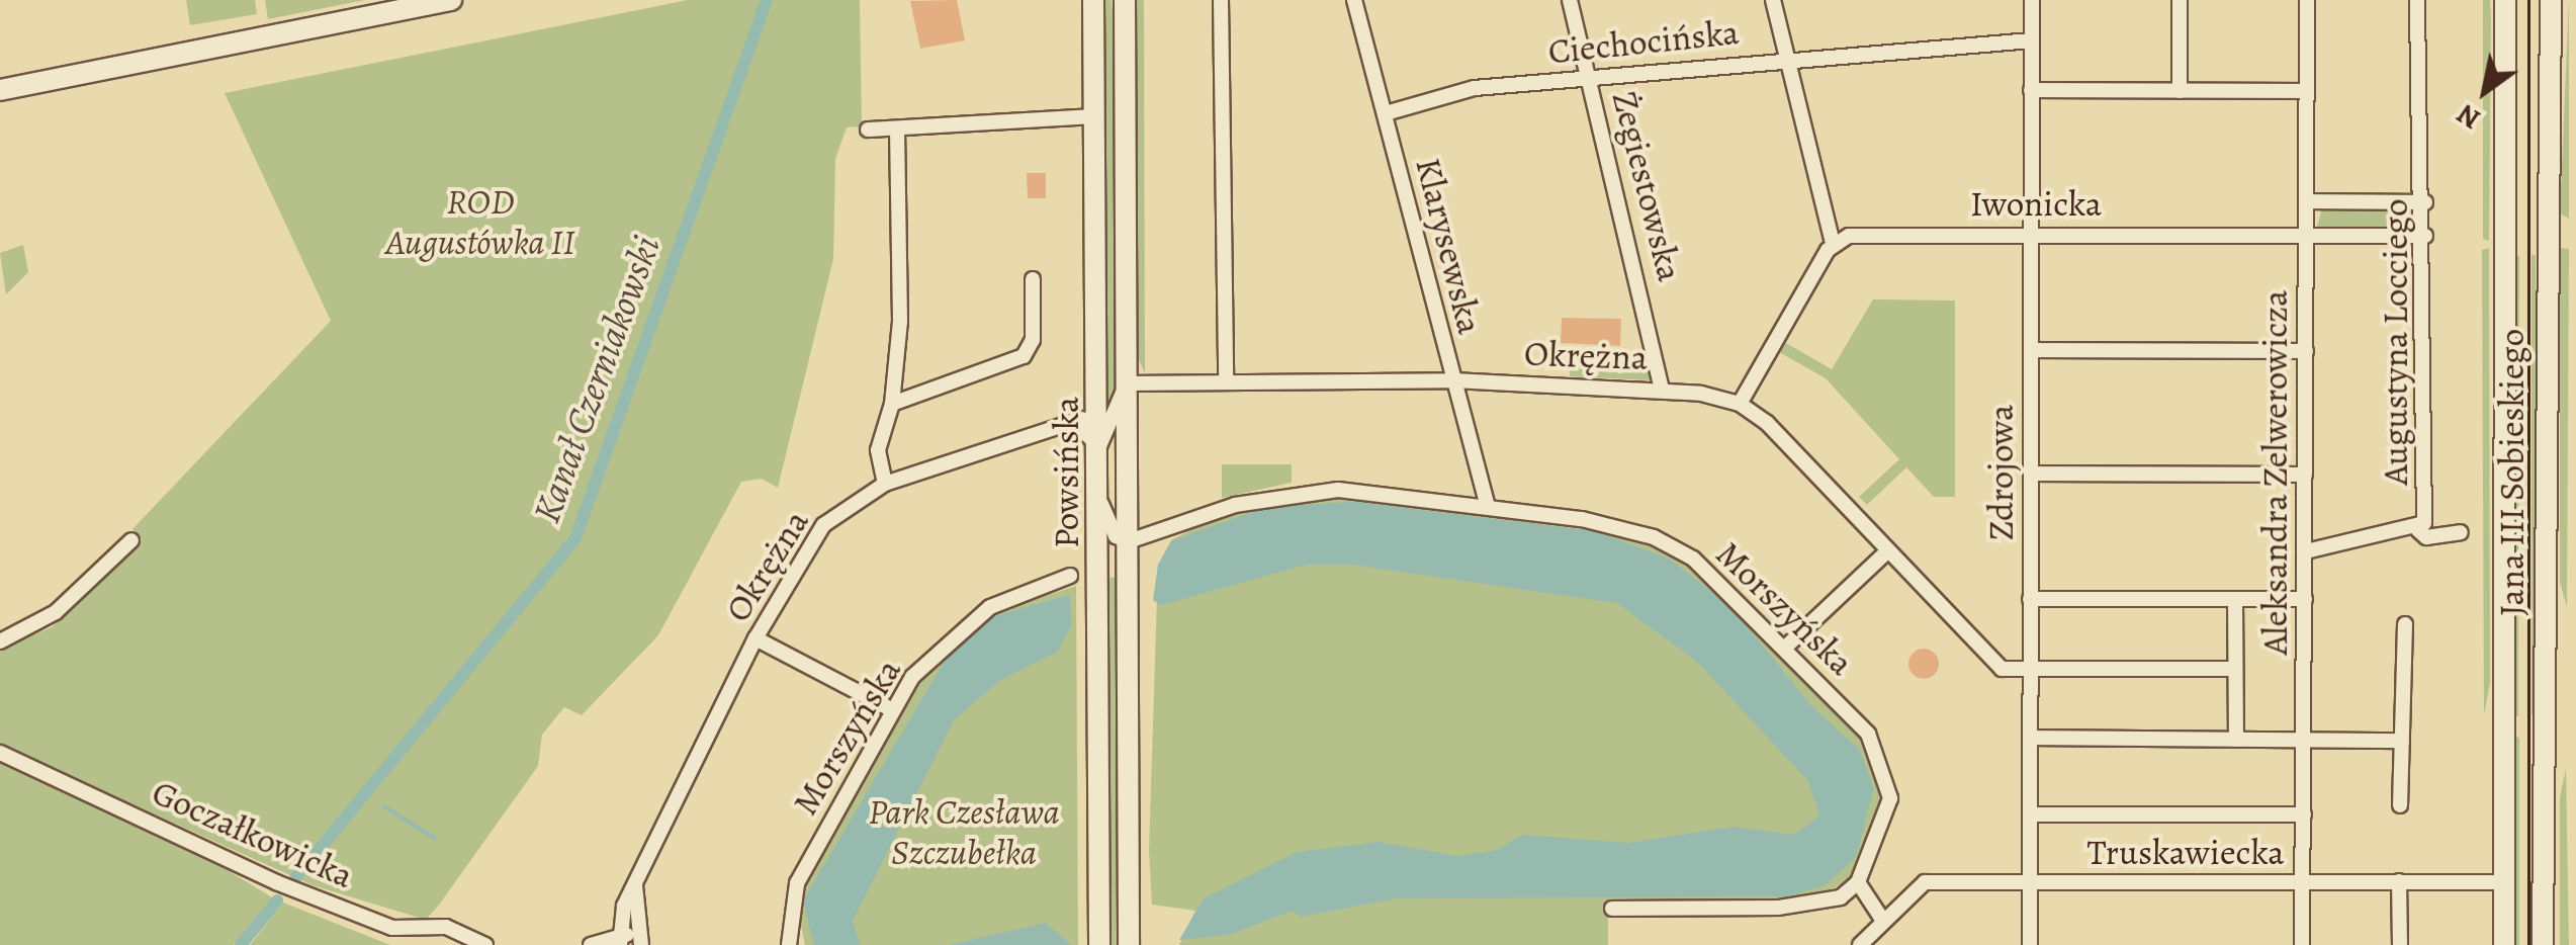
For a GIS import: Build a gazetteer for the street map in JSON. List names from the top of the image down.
{
  "streets": {
    "main road": ["Powsińska", "Jana III Sobieskiego"],
    "street": [
      "Ciechocińska",
      "Żegiestowska",
      "Iwonicka",
      "Klarysewska",
      "Augustyna Locciego",
      "Okrężna",
      "Zdrojowa",
      "Aleksandra Zelwerowicza",
      "Morszyńska",
      "Goczałkowicka",
      "Truskawiecka"
    ]
  },
  "crossings": [
    ["Ciechocińska", "Żegiestowska"],
    ["Ciechocińska", "Klarysewska"],
    ["Ciechocińska", "Zdrojowa"],
    ["Żegiestowska", "Okrężna"],
    ["Iwonicka", "Augustyna Locciego"],
    ["Iwonicka", "Zdrojowa"],
    ["Iwonicka", "Aleksandra Zelwerowicza"],
    ["Klarysewska", "Okrężna"],
    ["Klarysewska", "Morszyńska"],
    ["Augustyna Locciego", "Aleksandra Zelwerowicza"],
    ["Okrężna", "Powsińska"],
    ["Okrężna", "Zdrojowa"],
    ["Powsińska", "Morszyńska"],
    ["Zdrojowa", "Truskawiecka"],
    ["Aleksandra Zelwerowicza", "Truskawiecka"],
    ["Jana III Sobieskiego", "Truskawiecka"]
  ],
  "water": ["Kanał Czerniakowski"],
  "parks": ["ROD Augustówka II", "Park Czesława Szczubełka"],
  "north": "bottom left"
}
